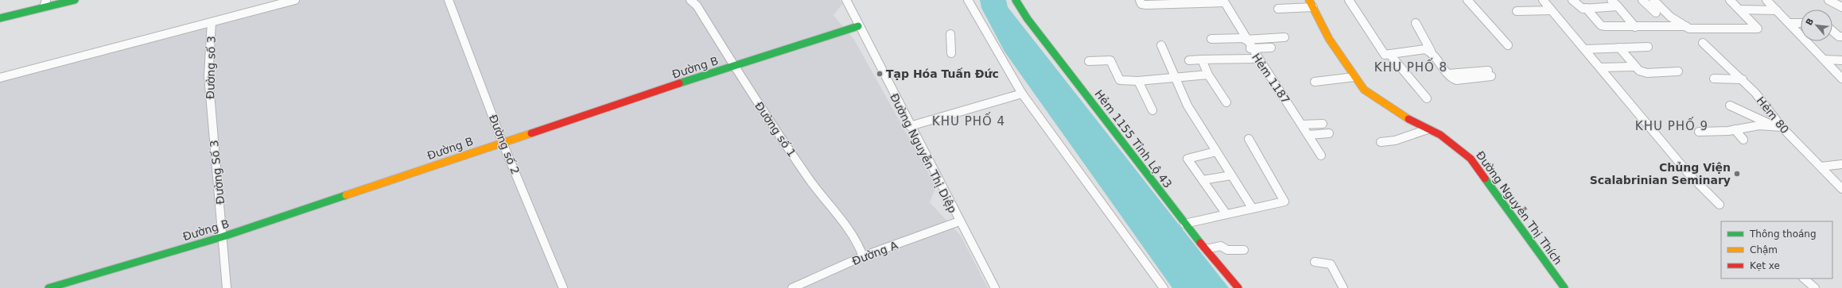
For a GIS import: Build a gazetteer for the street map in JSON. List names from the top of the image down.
{
  "streets": {
    "street": [
      "Đường số 3",
      "Đường B",
      "Hẻm 1187",
      "Hẻm 80",
      "Đường số 1",
      "Hẻm 1155 Tỉnh Lộ 43",
      "Đường số 2",
      "Đường Nguyễn Thị Diệp",
      "Đường Số 3",
      "Đường Nguyễn Thị Thích",
      "Đường A"
    ]
  },
  "crossings": [
    ["Đường số 3", "Đường Số 3"],
    ["Đường B", "Đường số 1"],
    ["Đường B", "Đường số 2"],
    ["Đường B", "Đường Nguyễn Thị Diệp"],
    ["Đường B", "Đường Số 3"],
    ["Đường số 1", "Đường A"],
    ["Đường Nguyễn Thị Diệp", "Đường A"]
  ],
  "districts": ["KHU PHỐ 8", "KHU PHỐ 4", "KHU PHỐ 9"],
  "places": ["Tạp Hóa Tuấn Đức", "Chủng Viện Scalabrinian Seminary"],
  "legend": ["Thông thoáng", "Chậm", "Kẹt xe"],
  "north": "top left"
}
